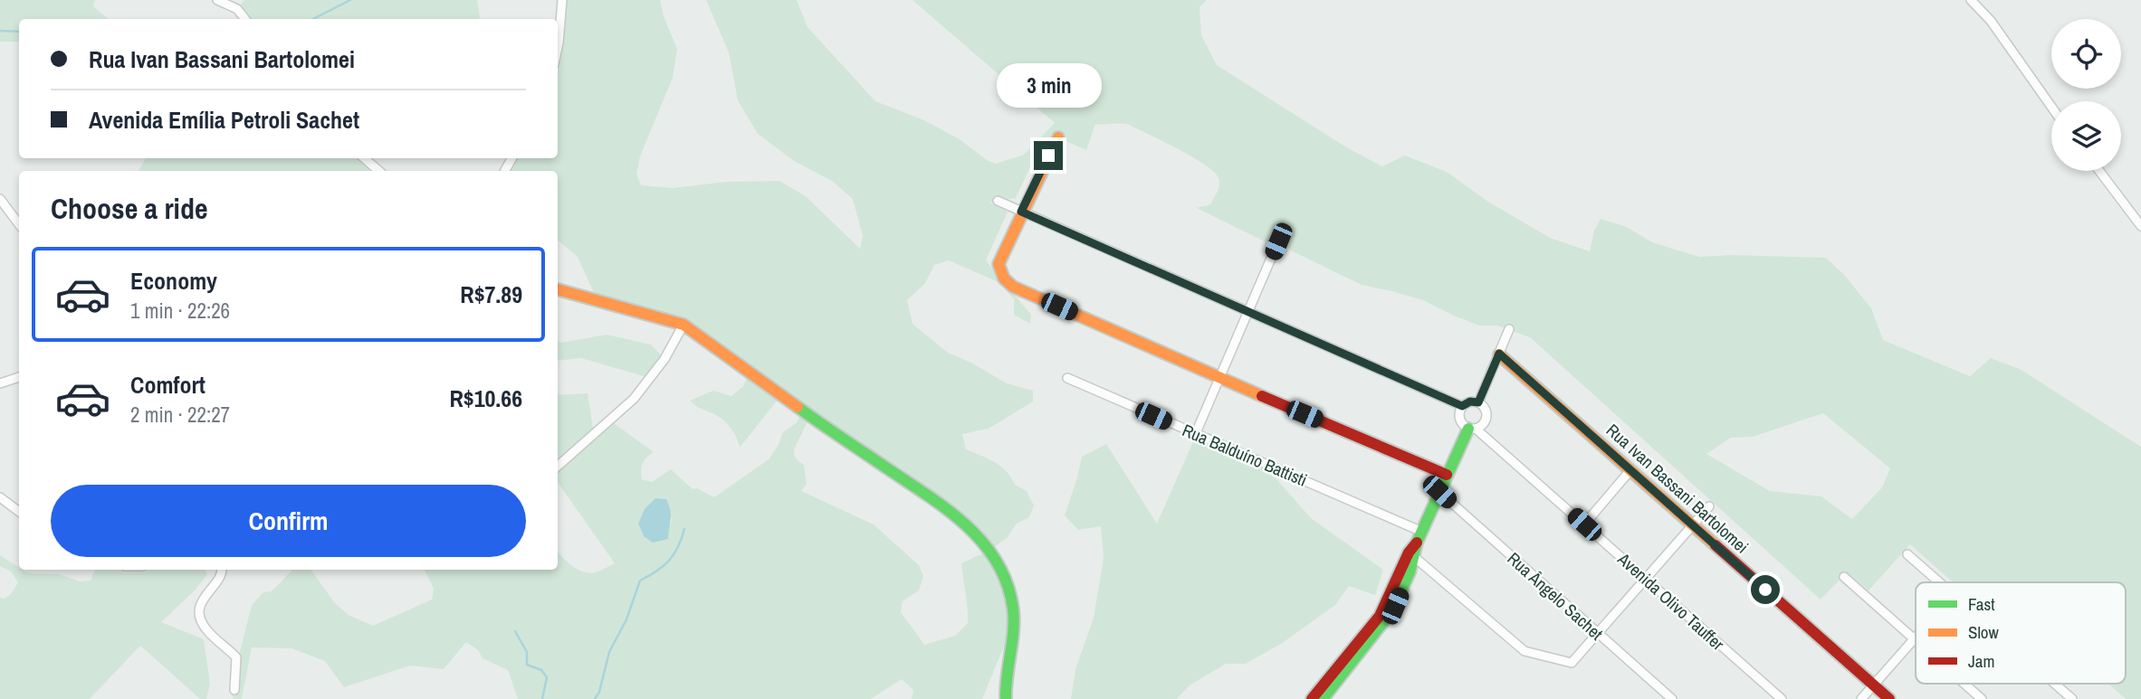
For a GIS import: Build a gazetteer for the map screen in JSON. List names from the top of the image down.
{
  "streets": {
    "street": [
      "Rua Balduíno Battisti",
      "Rua Ivan Bassani Bartolomei",
      "Rua Ângelo Sachet",
      "Avenida Olivo Tauffer"
    ]
  },
  "legend": ["Fast", "Slow", "Jam"],
  "page": {
    "banner": ["Rua Ivan Bassani Bartolomei", "Avenida Emília Petroli Sachet"],
    "bubble": "3 min",
    "heading": "Choose a ride",
    "list": [
      {
        "name": "Economy",
        "note": "1 min · 22:26",
        "value": "R$7.89"
      },
      {
        "name": "Comfort",
        "note": "2 min · 22:27",
        "value": "R$10.66"
      }
    ],
    "buttons": "Confirm"
  }
}
